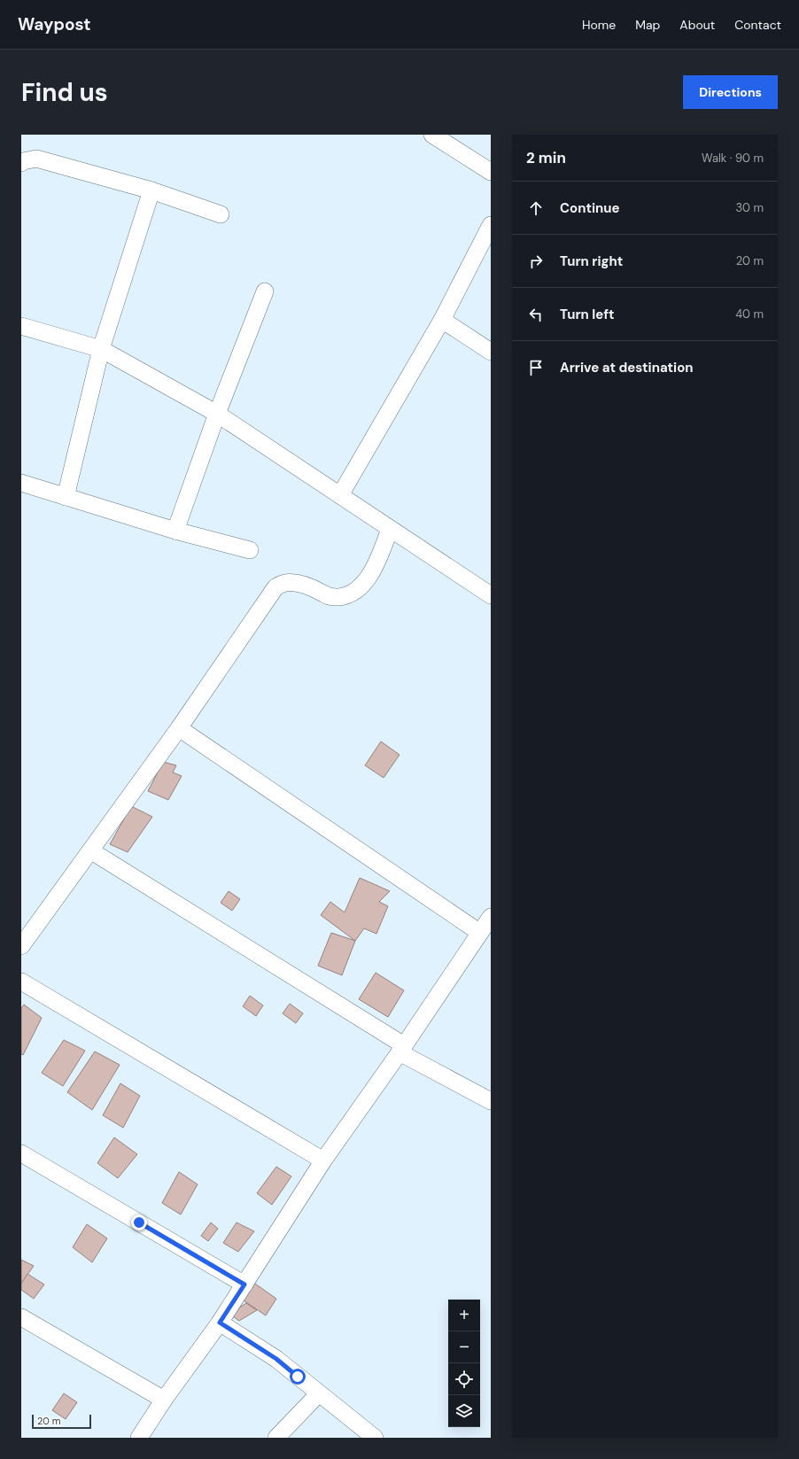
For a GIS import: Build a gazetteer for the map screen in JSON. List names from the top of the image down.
{
  "scale_bar": "20 m",
  "page": {
    "header": "Waypost",
    "nav": [
      "Home",
      "Map",
      "About",
      "Contact"
    ],
    "buttons": "Directions",
    "title": "Find us",
    "heading": ["2 min", "Walk · 90 m"],
    "list": [
      ["Continue", "30 m"],
      ["Turn right", "20 m"],
      ["Turn left", "40 m"],
      "Arrive at destination"
    ],
    "map_buttons": ["+", "−"],
    "scale": "20 m"
  }
}
